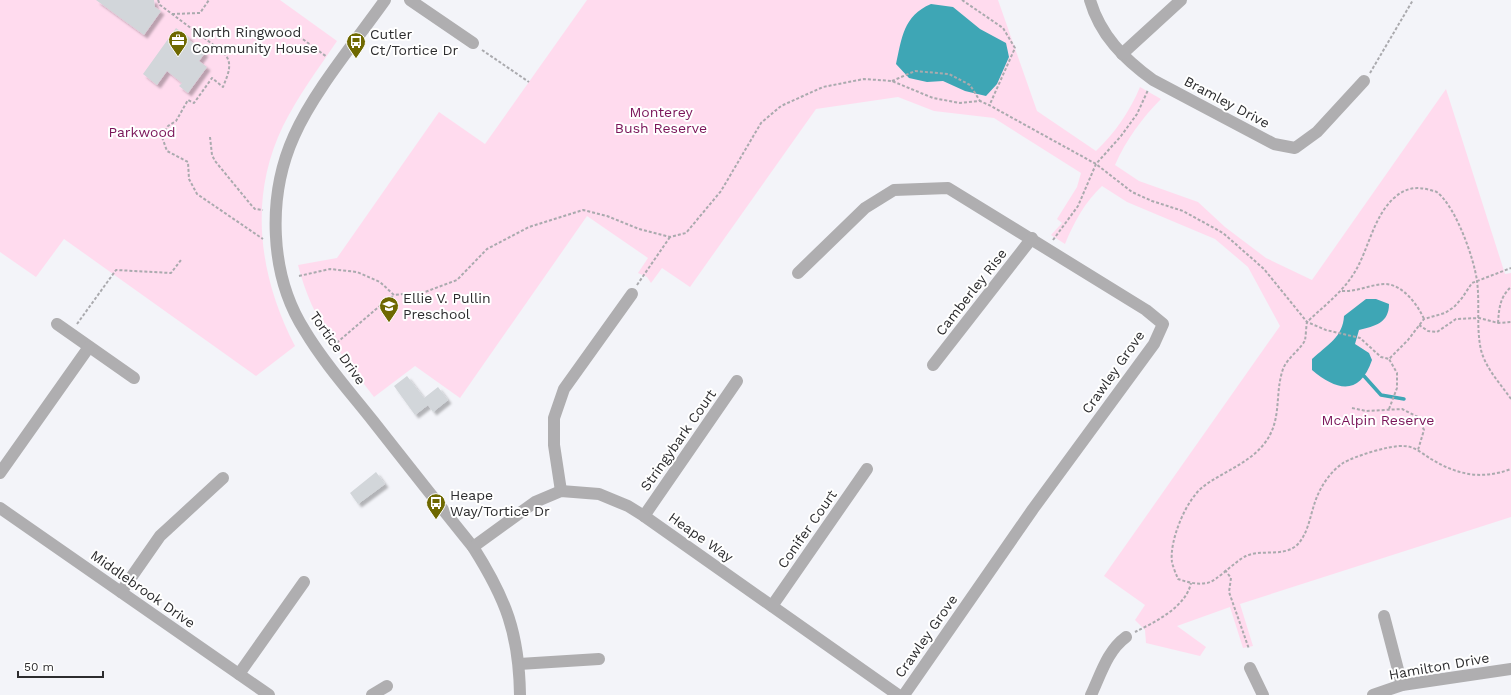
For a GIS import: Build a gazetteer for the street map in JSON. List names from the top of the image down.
{
  "streets": {
    "street": [
      "Bramley Drive",
      "Camberley Rise",
      "Tortice Drive",
      "Crawley Grove",
      "Stringybark Court",
      "Conifer Court",
      "Heape Way",
      "Middlebrook Drive",
      "Hamilton Drive"
    ]
  },
  "crossings": [
    ["Camberley Rise", "Crawley Grove"],
    ["Tortice Drive", "Heape Way"],
    ["Stringybark Court", "Heape Way"],
    ["Conifer Court", "Heape Way"]
  ],
  "parks": ["Monterey Bush Reserve", "Parkwood", "McAlpin Reserve"],
  "places": {
    "office": ["North Ringwood Community House"],
    "bus stop": ["Cutler Ct/Tortice Dr", "Heape Way/Tortice Dr"],
    "school or university": ["Ellie V. Pullin Preschool"]
  },
  "scale_bar": "50 m"
}
